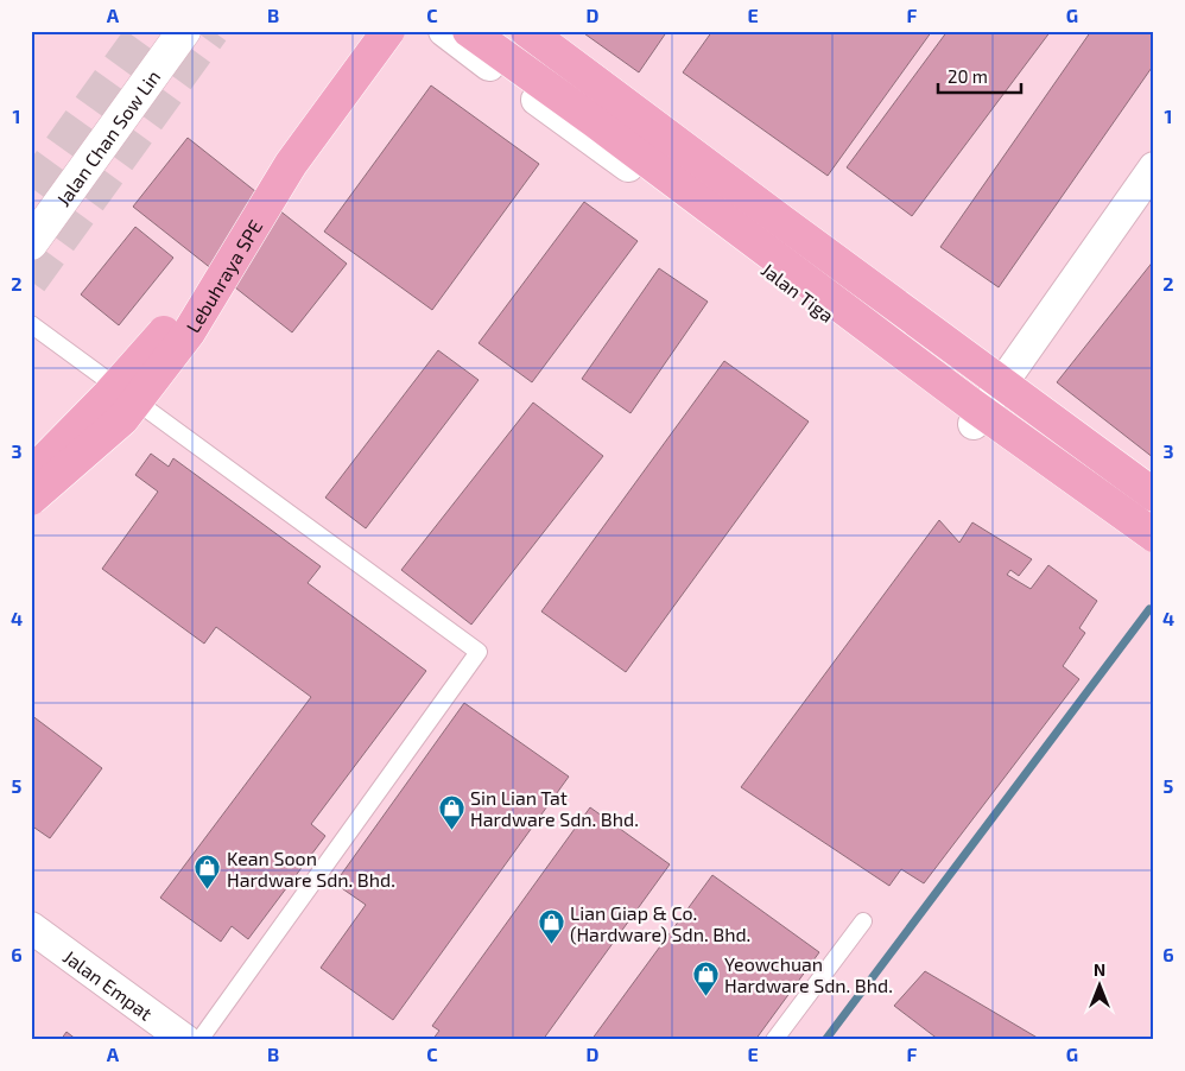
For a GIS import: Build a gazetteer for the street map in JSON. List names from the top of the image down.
{
  "streets": {
    "highway": ["Lebuhraya SPE"],
    "street": ["Jalan Chan Sow Lin", "Jalan Tiga", "Jalan Empat"]
  },
  "places": {
    "shop": [
      "Sin Lian Tat Hardware Sdn. Bhd.",
      "Kean Soon Hardware Sdn. Bhd.",
      "Lian Giap & Co. (Hardware) Sdn. Bhd.",
      "Yeowchuan Hardware Sdn. Bhd."
    ]
  },
  "scale_bar": "20 m",
  "north": "top",
  "grid": {
    "columns": [
      "A",
      "B",
      "C",
      "D",
      "E",
      "F",
      "G"
    ],
    "rows": [
      "1",
      "2",
      "3",
      "4",
      "5",
      "6"
    ]
  }
}
